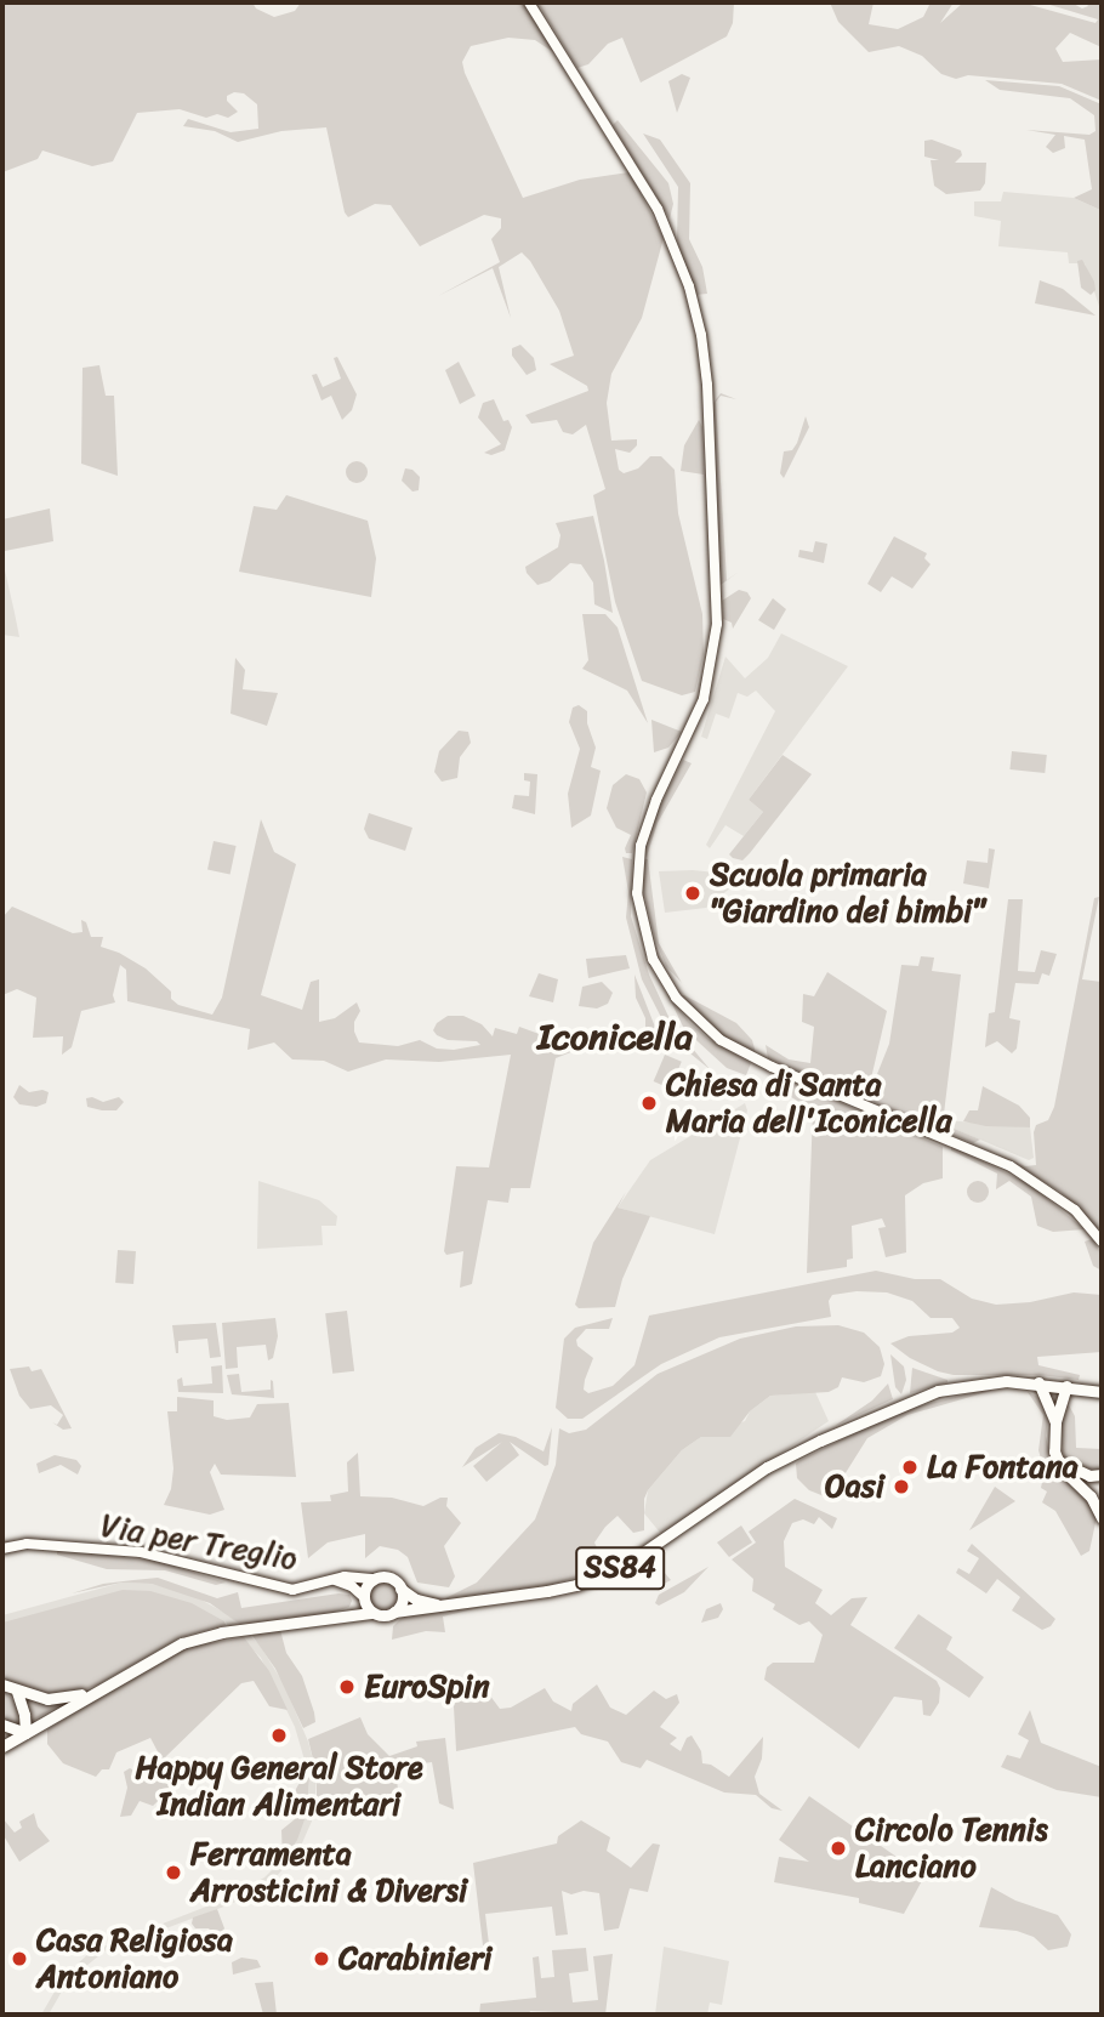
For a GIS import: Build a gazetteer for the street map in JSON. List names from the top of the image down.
{
  "streets": {
    "main road": ["Via per Treglio", "SS84"]
  },
  "crossings": [
    ["Via per Treglio", "SS84"]
  ],
  "districts": ["Iconicella"],
  "places": [
    "Scuola primaria \"Giardino dei bimbi\"",
    "Chiesa di Santa Maria dell'Iconicella",
    "La Fontana",
    "Oasi",
    "EuroSpin",
    "Happy General Store Indian Alimentari",
    "Circolo Tennis Lanciano",
    "Ferramenta Arrosticini & Diversi",
    "Casa Religiosa Antoniano",
    "Carabinieri"
  ]
}
